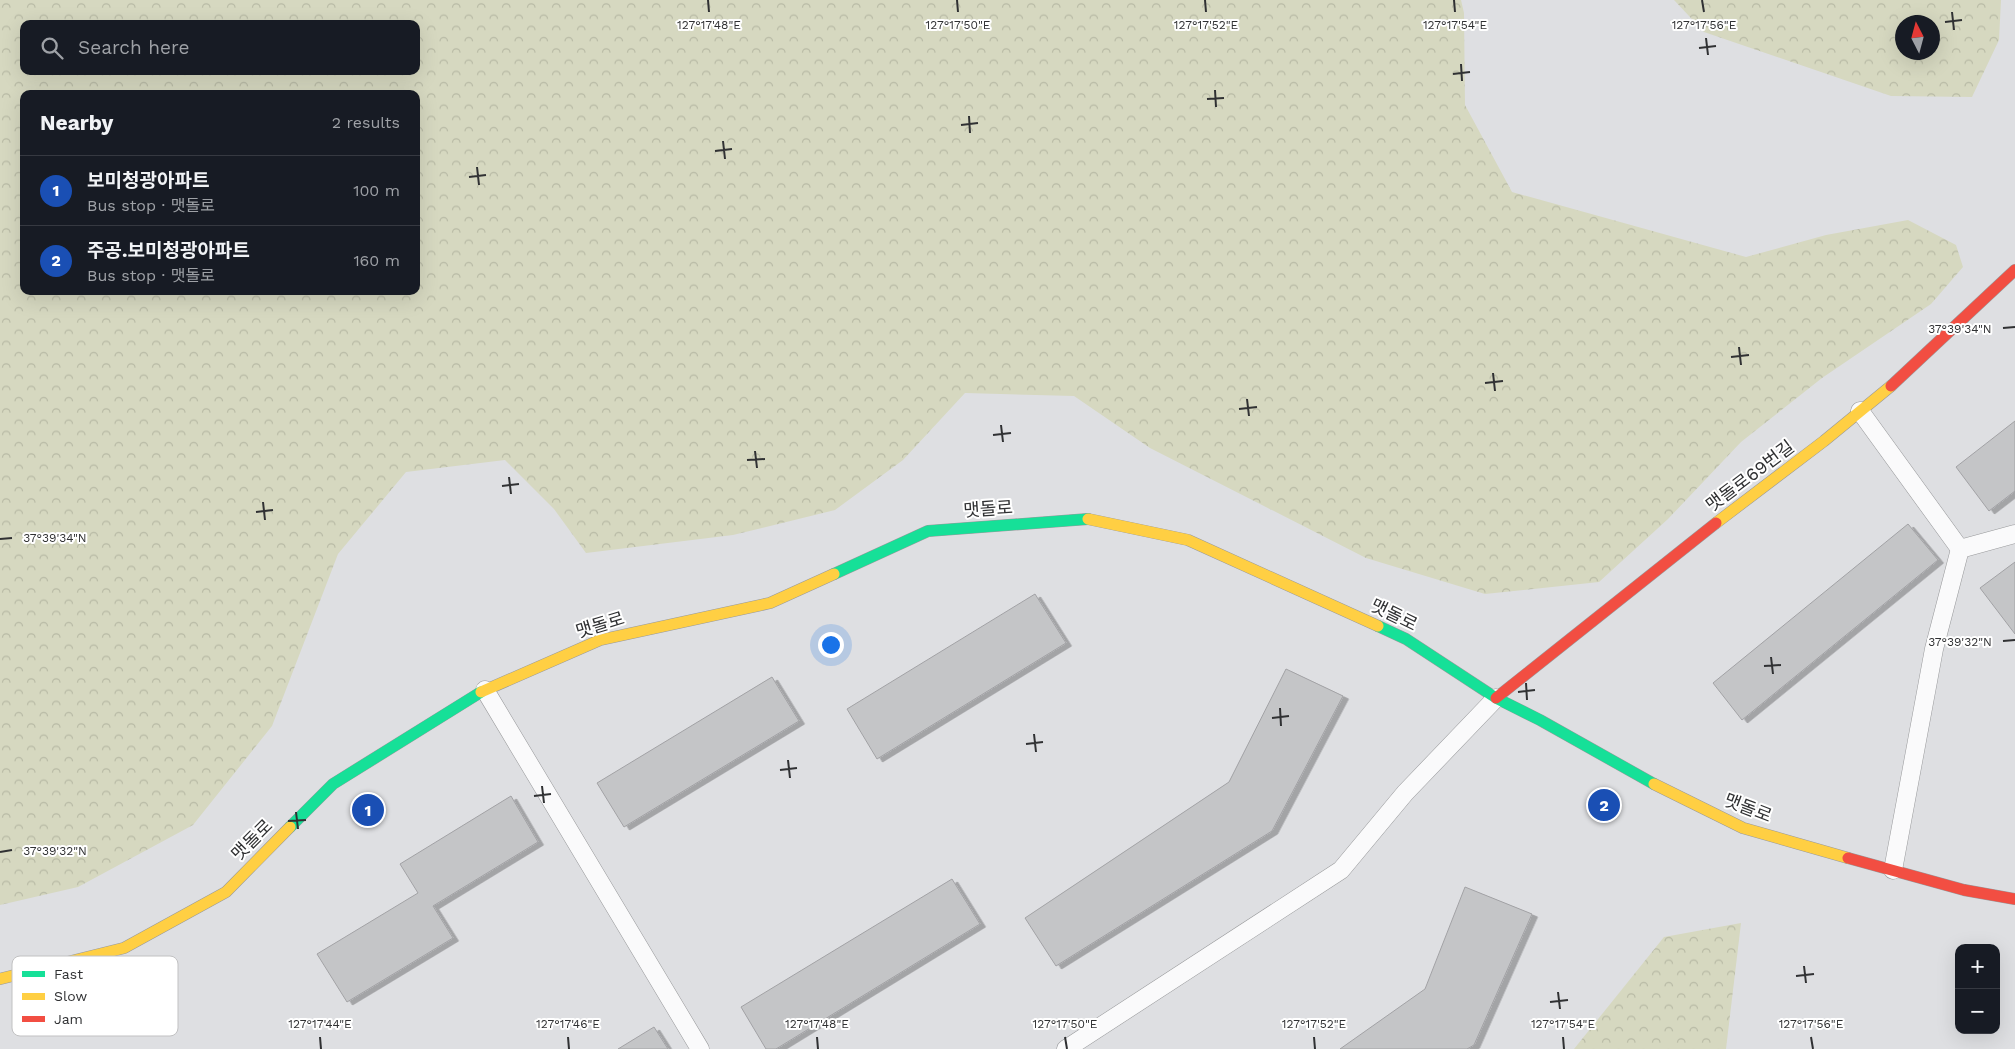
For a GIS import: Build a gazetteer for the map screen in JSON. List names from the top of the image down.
{
  "streets": {
    "street": ["맷돌로69번길", "맷돌로"]
  },
  "crossings": [
    ["맷돌로69번길", "맷돌로"]
  ],
  "legend": ["Fast", "Slow", "Jam"],
  "north": "top",
  "page": {
    "search": "Search here",
    "heading": ["Nearby", "2 results"],
    "list": [
      {
        "mark": "1",
        "name": "보미청광아파트",
        "note": "Bus stop · 맷돌로",
        "value": "100 m"
      },
      {
        "mark": "2",
        "name": "주공.보미청광아파트",
        "note": "Bus stop · 맷돌로",
        "value": "160 m"
      }
    ],
    "pins": ["2", "1"],
    "map_buttons": ["+", "−"]
  },
  "coordinates": [
    "127°17'48\"E",
    "127°17'50\"E",
    "127°17'52\"E",
    "127°17'54\"E",
    "127°17'56\"E",
    "37°39'34\"N",
    "37°39'32\"N",
    "127°17'44\"E",
    "127°17'46\"E"
  ]
}
